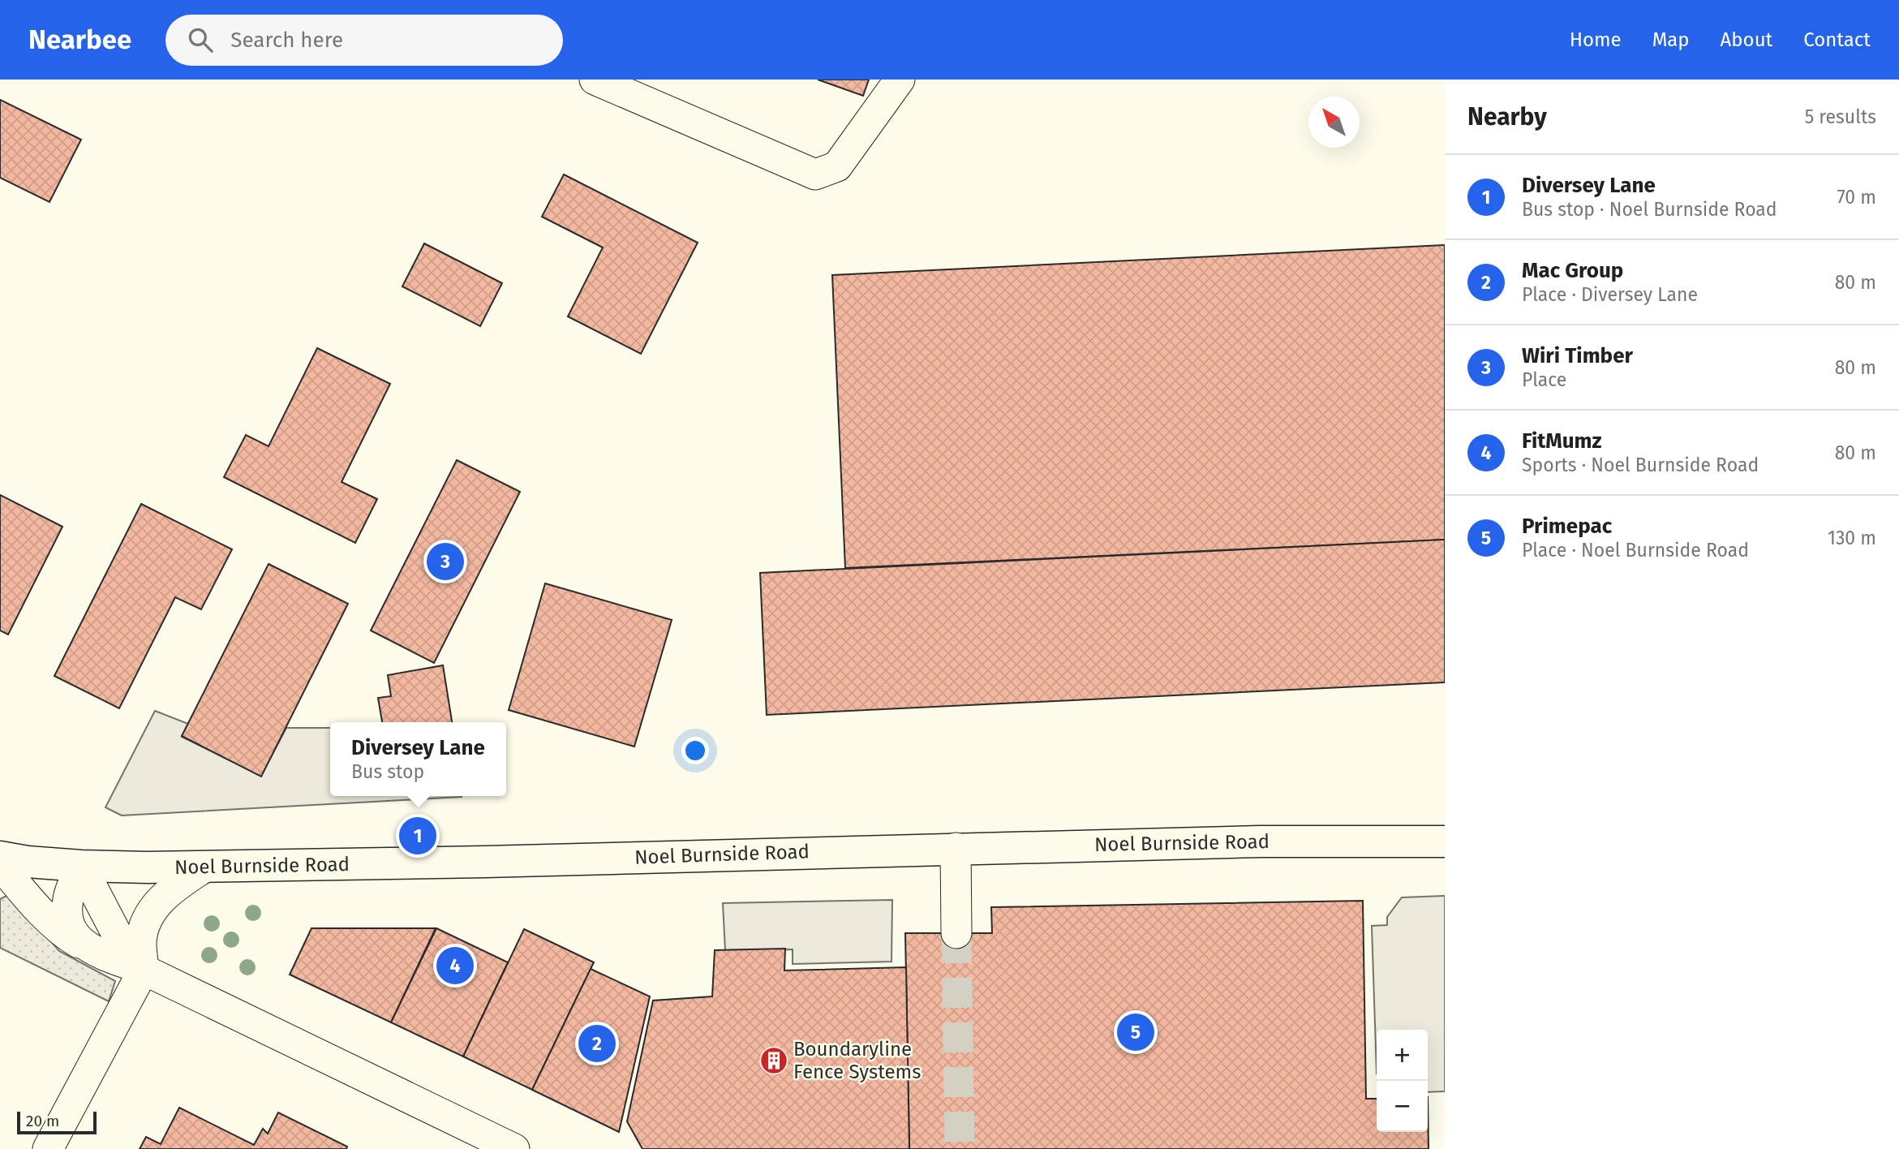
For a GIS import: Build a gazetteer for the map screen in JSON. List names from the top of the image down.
{
  "streets": {
    "main road": ["Noel Burnside Road"]
  },
  "places": {
    "building": ["Boundaryline Fence Systems"]
  },
  "scale_bar": "20 m",
  "north": "top left",
  "page": {
    "header": "Nearbee",
    "search": "Search here",
    "nav": [
      "Home",
      "Map",
      "About",
      "Contact"
    ],
    "heading": ["Nearby", "5 results"],
    "list": [
      {
        "mark": "1",
        "name": "Diversey Lane",
        "note": "Bus stop · Noel Burnside Road",
        "value": "70 m"
      },
      {
        "mark": "2",
        "name": "Mac Group",
        "note": "Place · Diversey Lane",
        "value": "80 m"
      },
      {
        "mark": "3",
        "name": "Wiri Timber",
        "note": "Place",
        "value": "80 m"
      },
      {
        "mark": "4",
        "name": "FitMumz",
        "note": "Sports · Noel Burnside Road",
        "value": "80 m"
      },
      {
        "mark": "5",
        "name": "Primepac",
        "note": "Place · Noel Burnside Road",
        "value": "130 m"
      }
    ],
    "pins": [
      "3",
      "1",
      "4",
      "5",
      "2"
    ],
    "popup": ["Diversey Lane", "Bus stop"],
    "map_buttons": ["+", "−"],
    "scale": "20 m"
  }
}
